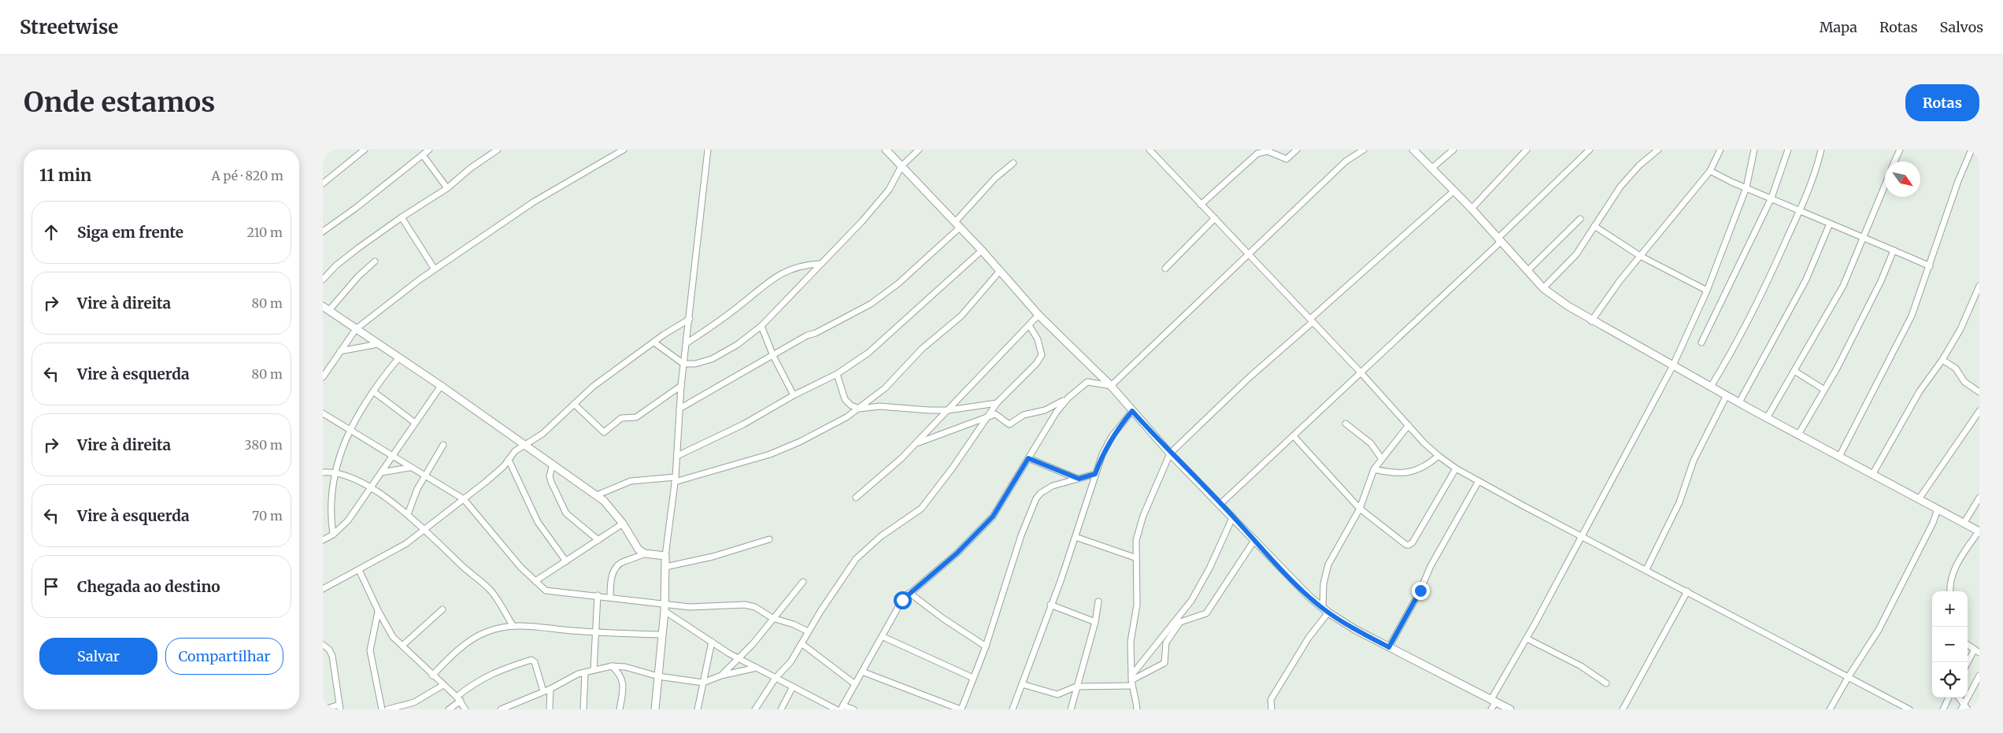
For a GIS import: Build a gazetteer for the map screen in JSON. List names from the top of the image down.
{
  "north": "bottom right",
  "page": {
    "header": "Streetwise",
    "nav": ["Mapa", "Rotas", "Salvos"],
    "buttons": [
      "Rotas",
      ["Salvar", "Compartilhar"]
    ],
    "title": "Onde estamos",
    "heading": ["11 min", "A pé · 820 m"],
    "list": [
      ["Siga em frente", "210 m"],
      ["Vire à direita", "80 m"],
      ["Vire à esquerda", "80 m"],
      ["Vire à direita", "380 m"],
      ["Vire à esquerda", "70 m"],
      "Chegada ao destino"
    ],
    "map_buttons": ["+", "−"]
  }
}
